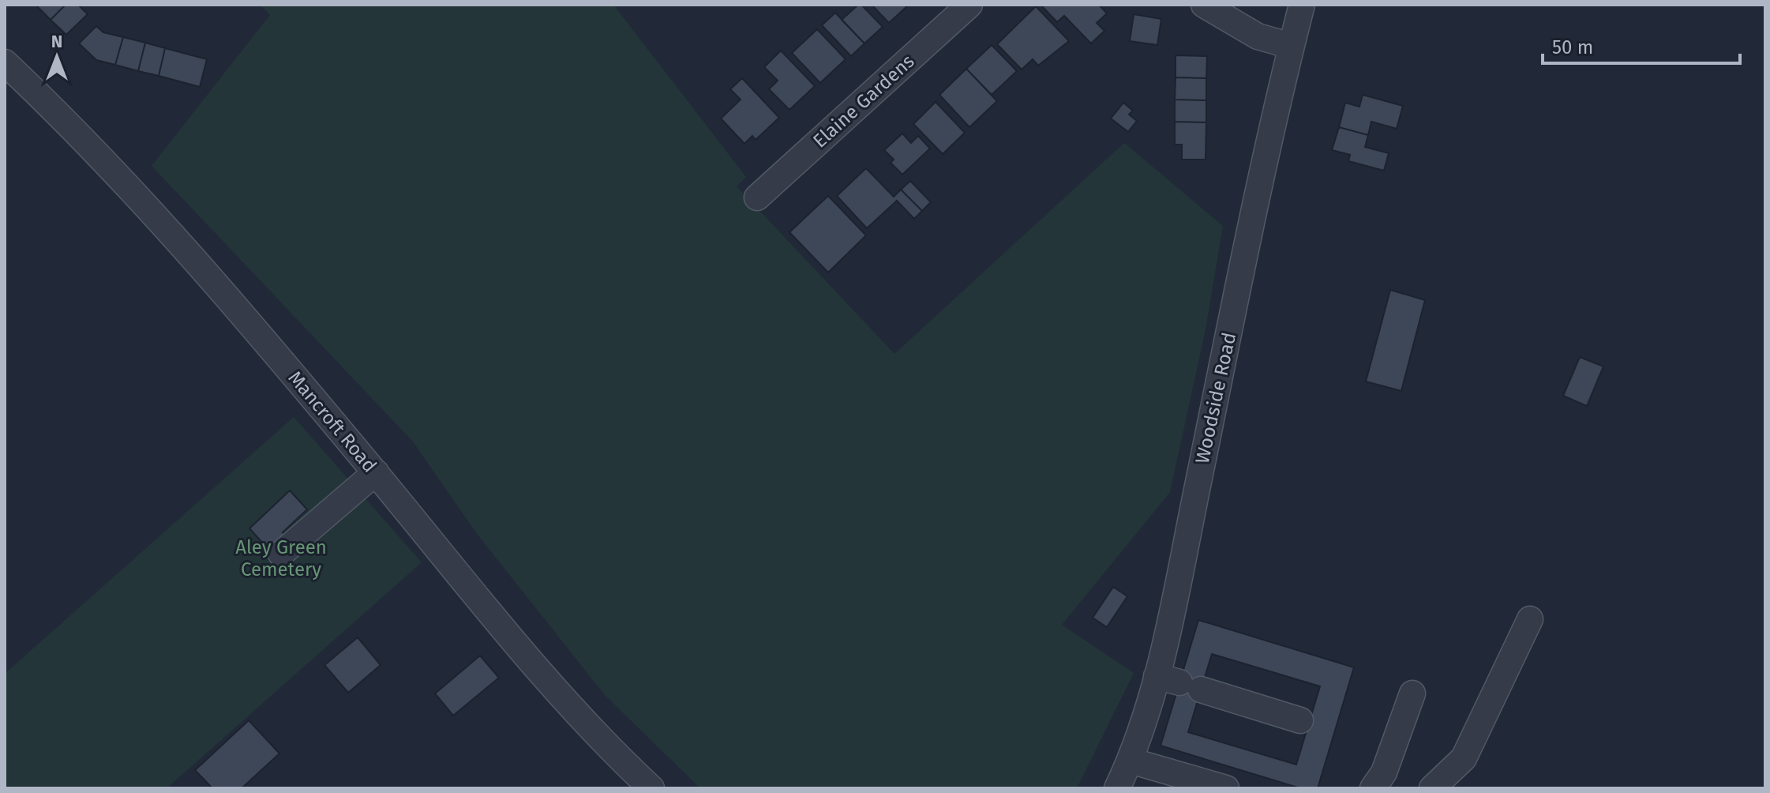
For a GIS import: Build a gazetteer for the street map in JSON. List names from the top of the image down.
{
  "streets": {
    "street": ["Elaine Gardens", "Woodside Road", "Mancroft Road"]
  },
  "parks": ["Aley Green Cemetery"],
  "scale_bar": "50 m",
  "north": "top"
}
